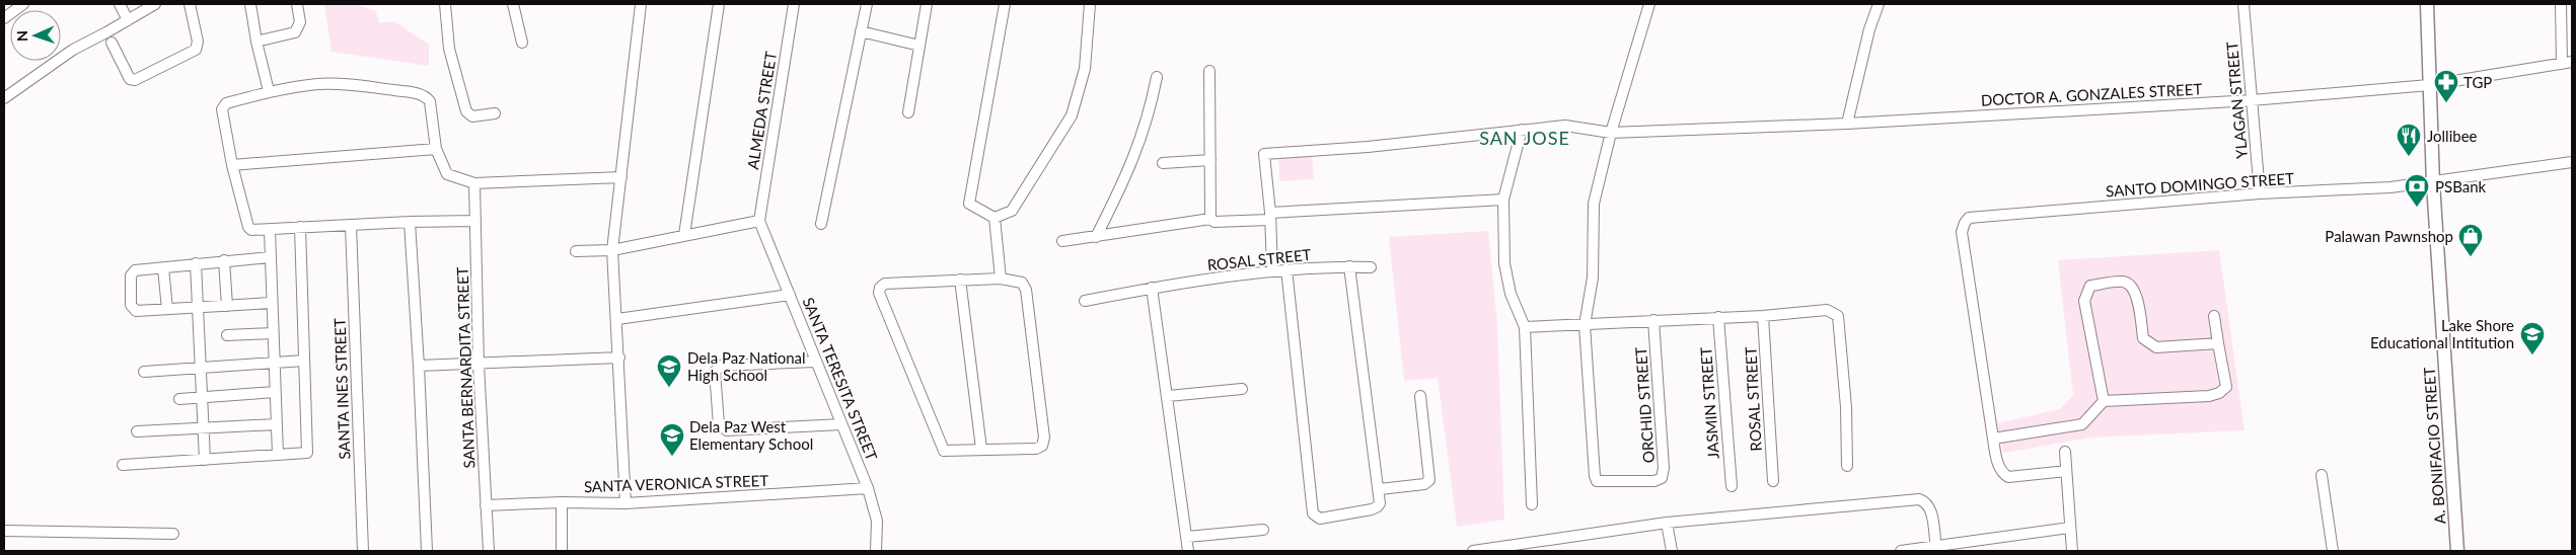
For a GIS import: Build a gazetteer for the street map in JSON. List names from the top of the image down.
{
  "streets": {
    "main road": ["A. BONIFACIO STREET"],
    "street": [
      "DOCTOR A. GONZALES STREET",
      "YLAGAN STREET",
      "ALMEDA STREET",
      "SANTO DOMINGO STREET",
      "ROSAL STREET",
      "SANTA BERNARDITA STREET",
      "SANTA TERESITA STREET",
      "SANTA INES STREET",
      "JASMIN STREET",
      "ORCHID STREET",
      "SANTA VERONICA STREET"
    ]
  },
  "crossings": [
    ["DOCTOR A. GONZALES STREET", "YLAGAN STREET"],
    ["DOCTOR A. GONZALES STREET", "A. BONIFACIO STREET"],
    ["YLAGAN STREET", "SANTO DOMINGO STREET"],
    ["ALMEDA STREET", "SANTA TERESITA STREET"],
    ["SANTO DOMINGO STREET", "A. BONIFACIO STREET"],
    ["SANTA BERNARDITA STREET", "SANTA VERONICA STREET"],
    ["SANTA TERESITA STREET", "SANTA VERONICA STREET"]
  ],
  "districts": ["SAN JOSE"],
  "places": {
    "pharmacy": ["TGP"],
    "restaurant": ["Jollibee"],
    "bank": ["PSBank"],
    "shop": ["Palawan Pawnshop"],
    "school or university": ["Lake Shore Educational Intitution", "Dela Paz National High School", "Dela Paz West Elementary School"]
  },
  "north": "left"
}
